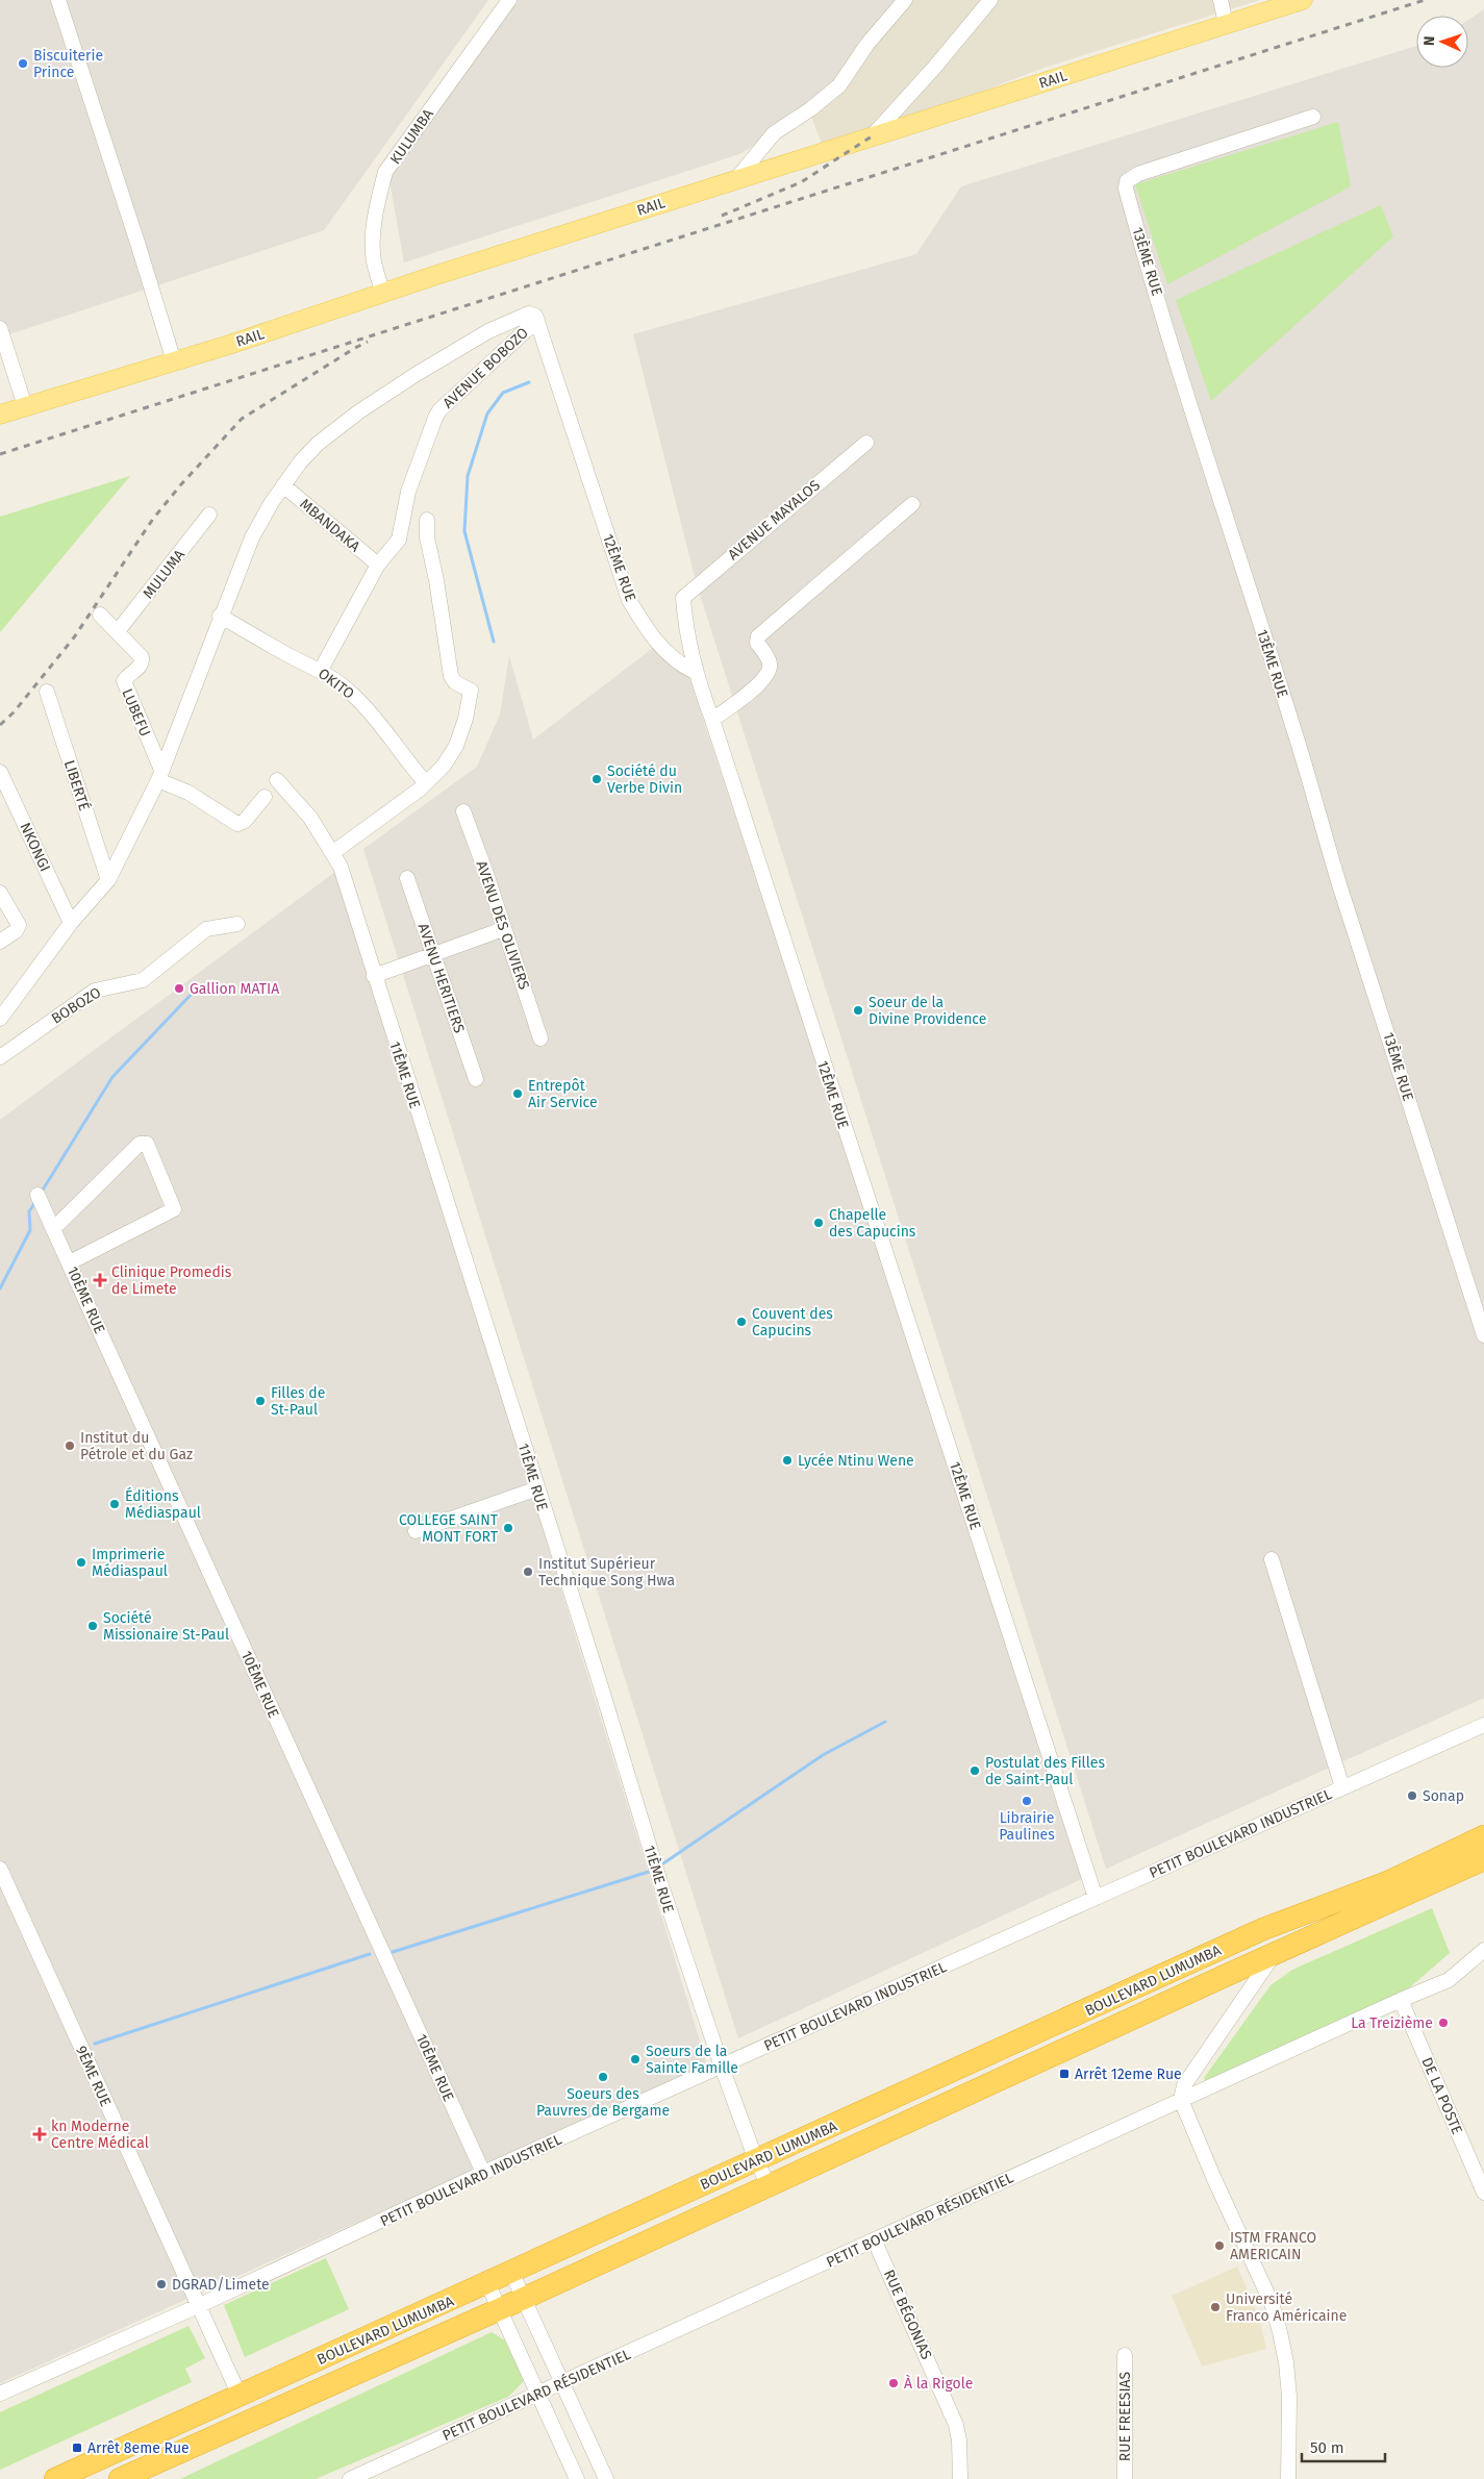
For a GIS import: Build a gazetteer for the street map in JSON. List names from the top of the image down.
{
  "streets": {
    "highway": ["BOULEVARD LUMUMBA"],
    "main road": ["RAIL"],
    "street": [
      "KULUMBA",
      "13ÈME RUE",
      "AVENUE BOBOZO",
      "AVENUE MAYALOS",
      "MBANDAKA",
      "12ÈME RUE",
      "MULUMA",
      "OKITO",
      "LUBEFU",
      "LIBERTÉ",
      "NKONGI",
      "AVENU DES OLIVIERS",
      "AVENU HERITIERS",
      "BOBOZO",
      "11ÈME RUE",
      "10ÈME RUE",
      "PETIT BOULEVARD INDUSTRIEL",
      "9ÈME RUE",
      "DE LA POSTE",
      "PETIT BOULEVARD RÉSIDENTIEL",
      "RUE BÉGONIAS",
      "RUE FREESIAS"
    ]
  },
  "crossings": [
    ["RAIL", "KULUMBA"],
    ["AVENUE BOBOZO", "MBANDAKA"],
    ["AVENUE BOBOZO", "12ÈME RUE"],
    ["AVENUE BOBOZO", "OKITO"],
    ["AVENUE MAYALOS", "12ÈME RUE"],
    ["12ÈME RUE", "PETIT BOULEVARD INDUSTRIEL"],
    ["MULUMA", "LUBEFU"],
    ["11ÈME RUE", "PETIT BOULEVARD INDUSTRIEL"],
    ["11ÈME RUE", "BOULEVARD LUMUMBA"],
    ["10ÈME RUE", "PETIT BOULEVARD INDUSTRIEL"],
    ["PETIT BOULEVARD INDUSTRIEL", "9ÈME RUE"],
    ["BOULEVARD LUMUMBA", "9ÈME RUE"],
    ["DE LA POSTE", "PETIT BOULEVARD RÉSIDENTIEL"],
    ["PETIT BOULEVARD RÉSIDENTIEL", "RUE BÉGONIAS"]
  ],
  "places": {
    "other": [
      "Biscuiterie Prince",
      "Société du Verbe Divin",
      "Gallion MATIA",
      "Soeur de la Divine Providence",
      "Entrepôt Air Service",
      "Chapelle des Capucins",
      "Couvent des Capucins",
      "Filles de St-Paul",
      "Institut du Pétrole et du Gaz",
      "Lycée Ntinu Wene",
      "Éditions Médiaspaul",
      "COLLEGE SAINT MONT FORT",
      "Imprimerie Médiaspaul",
      "Institut Supérieur Technique Song Hwa",
      "Société Missionaire St-Paul",
      "Postulat des Filles de Saint-Paul",
      "Sonap",
      "Librairie Paulines",
      "La Treizième",
      "Soeurs de la Sainte Famille",
      "Soeurs des Pauvres de Bergame",
      "ISTM FRANCO AMERICAIN",
      "DGRAD/Limete",
      "Université Franco Américaine",
      "À la Rigole"
    ],
    "health": ["Clinique Promedis de Limete", "kn Moderne Centre Médical"],
    "transit": ["Arrêt 12eme Rue", "Arrêt 8eme Rue"]
  },
  "scale_bar": "50 m",
  "north": "left"
}
